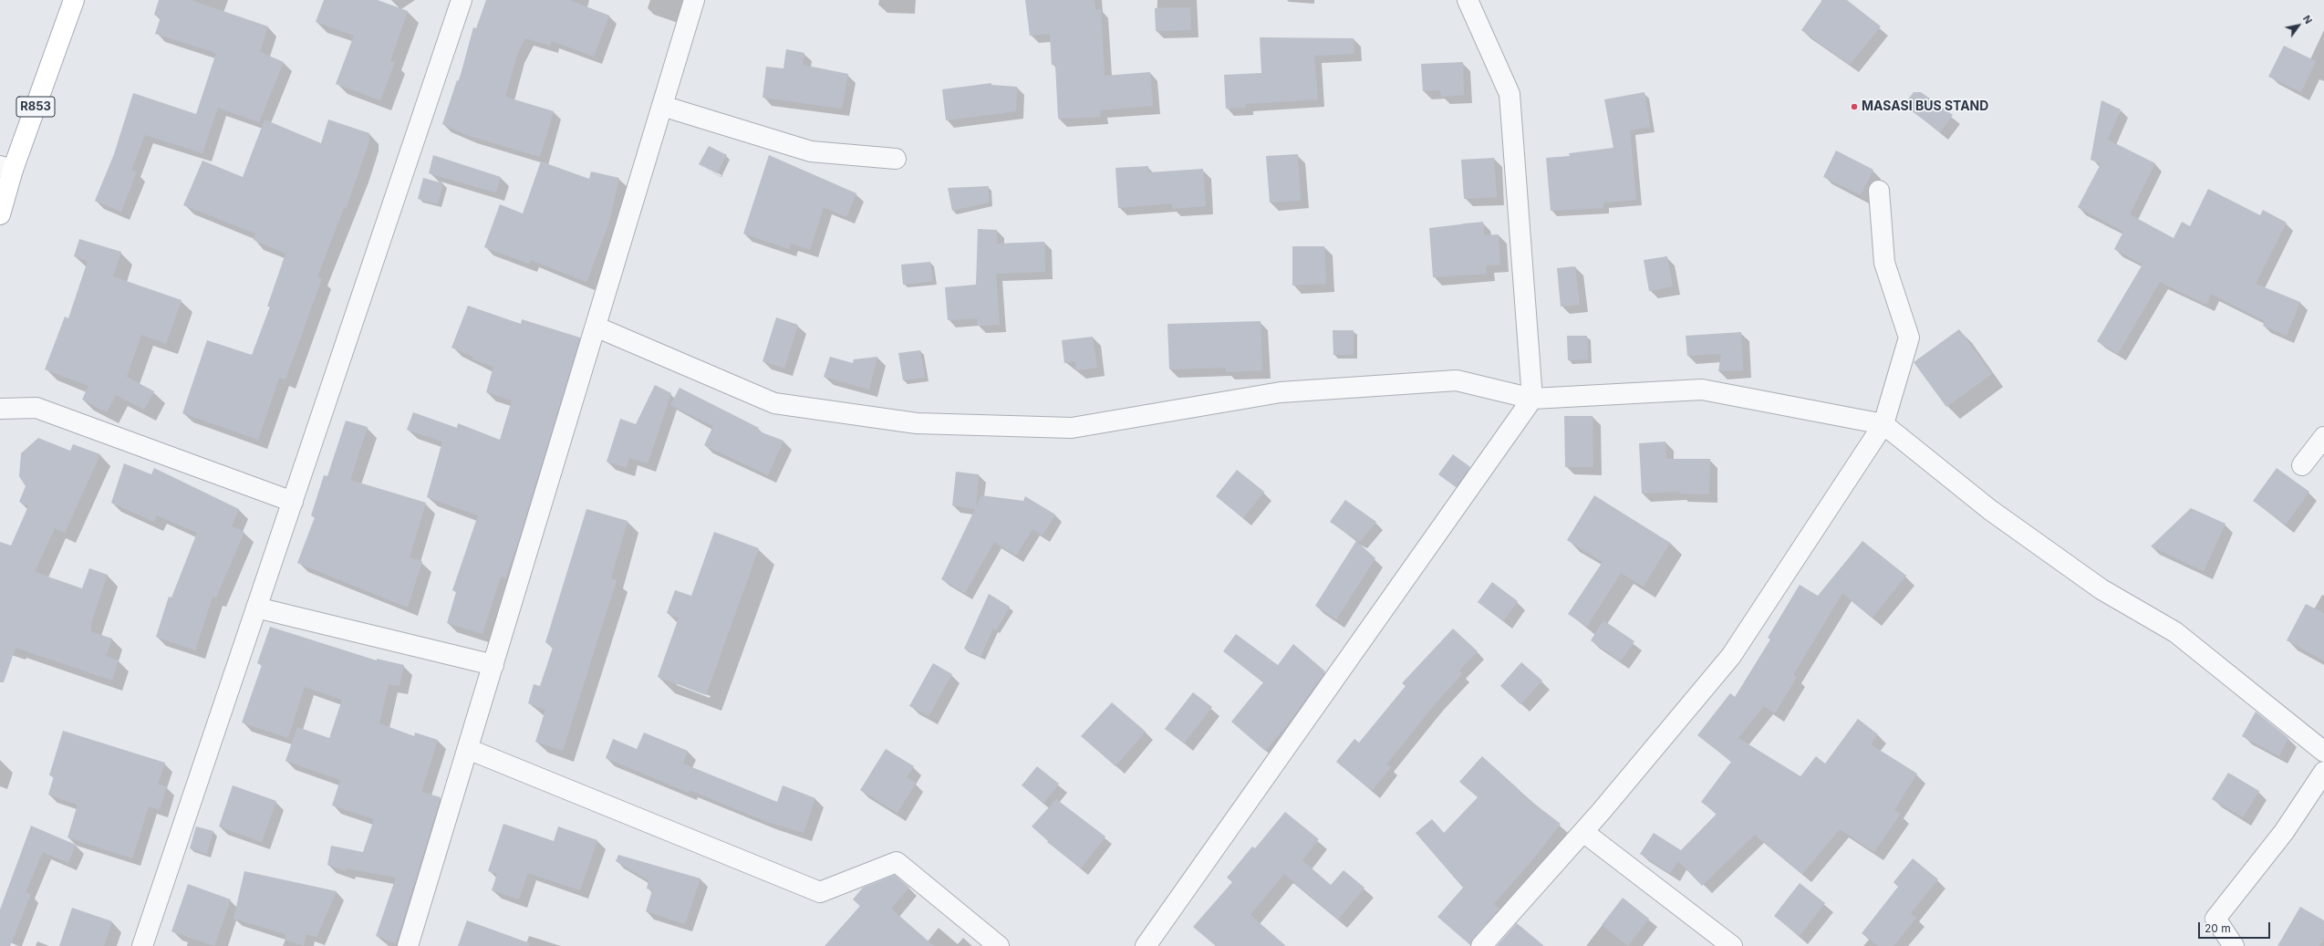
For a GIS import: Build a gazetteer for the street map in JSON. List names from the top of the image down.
{
  "streets": {
    "main road": ["R853"]
  },
  "places": ["MASASI BUS STAND"],
  "scale_bar": "20 m",
  "north": "top right"
}
